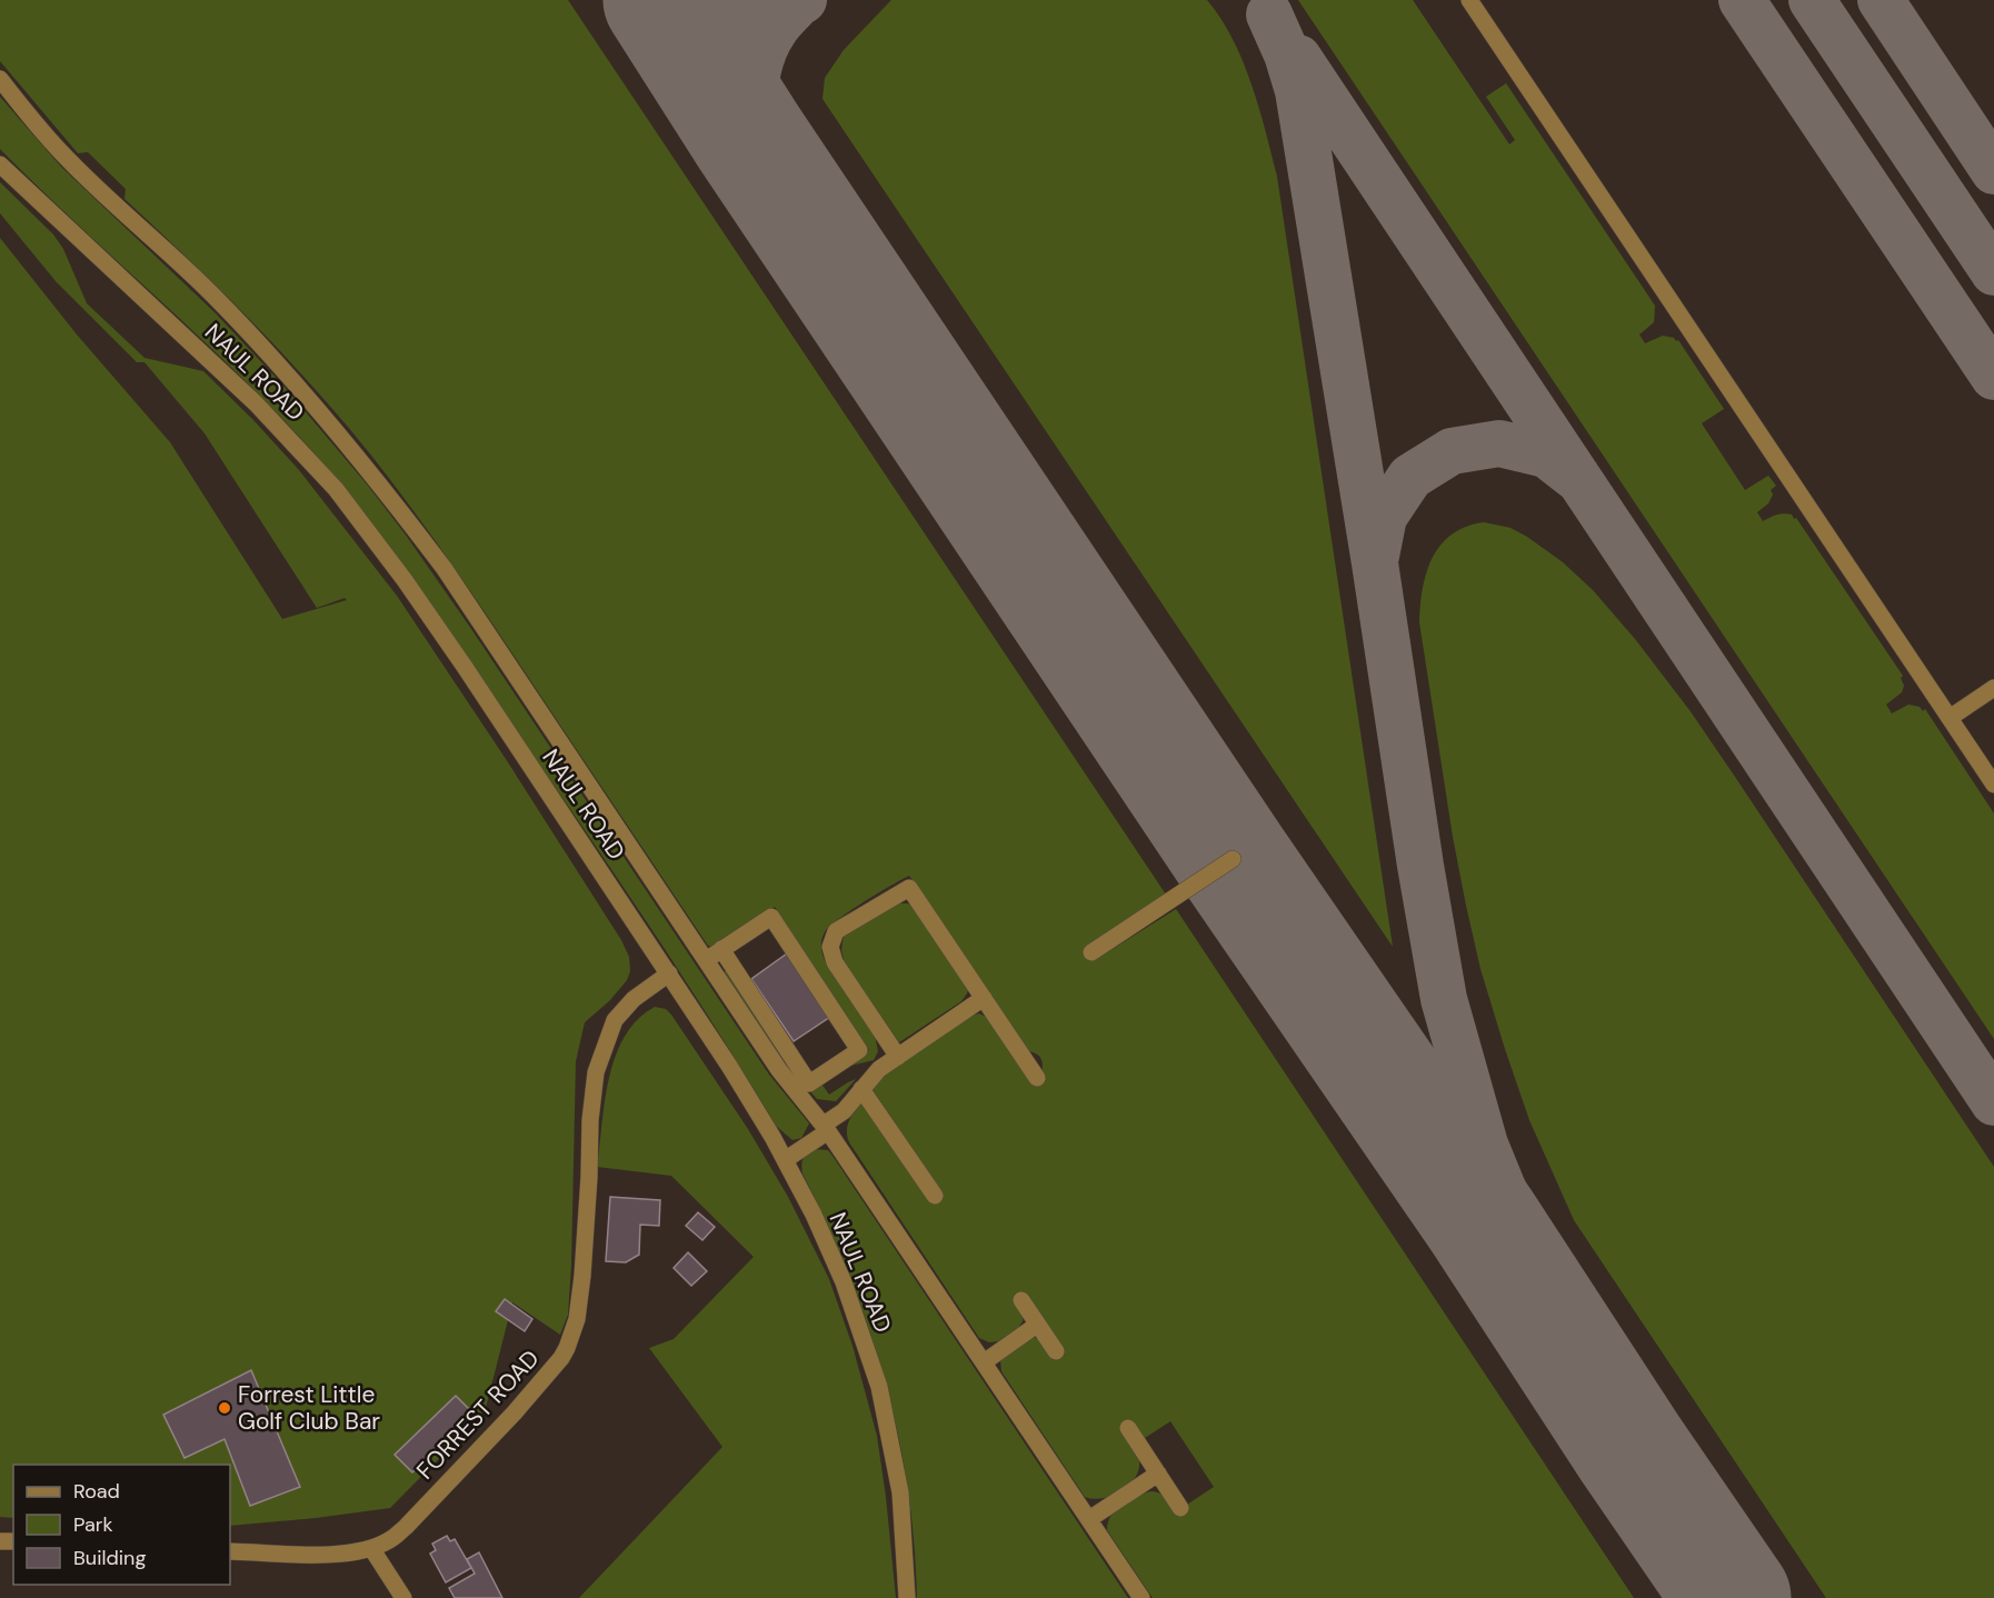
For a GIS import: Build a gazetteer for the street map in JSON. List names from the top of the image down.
{
  "streets": {
    "street": ["NAUL ROAD", "FORREST ROAD"]
  },
  "crossings": [
    ["NAUL ROAD", "FORREST ROAD"]
  ],
  "places": ["Forrest Little Golf Club Bar"],
  "legend": ["Road", "Park", "Building"]
}
